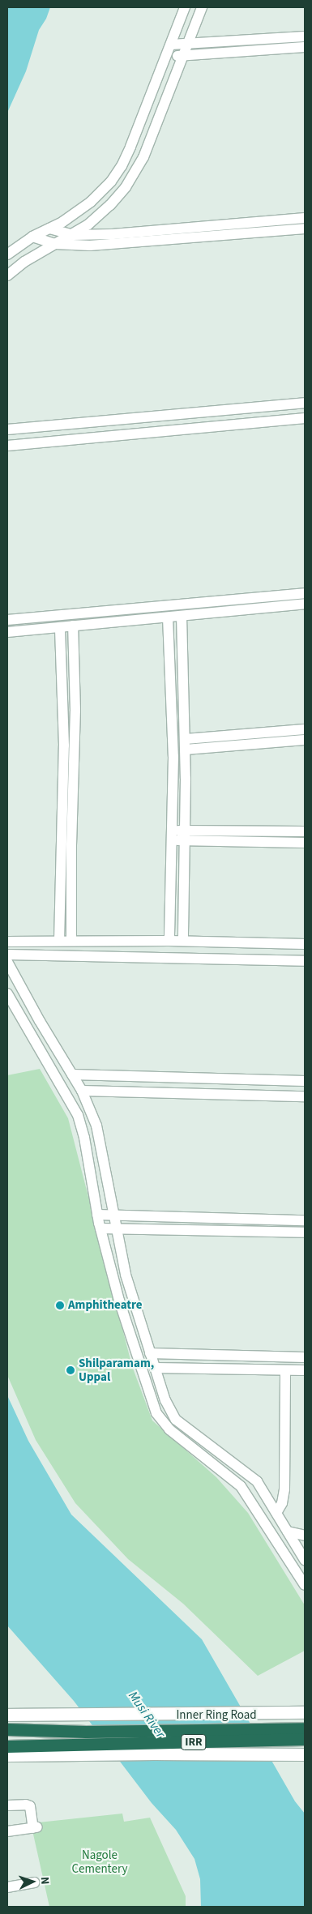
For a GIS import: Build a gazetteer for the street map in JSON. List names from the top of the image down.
{
  "streets": {
    "highway": ["Inner Ring Road", "IRR"]
  },
  "water": ["Musi River"],
  "parks": ["Nagole Cementery"],
  "places": ["Amphitheatre", "Shilparamam, Uppal"],
  "north": "right"
}
